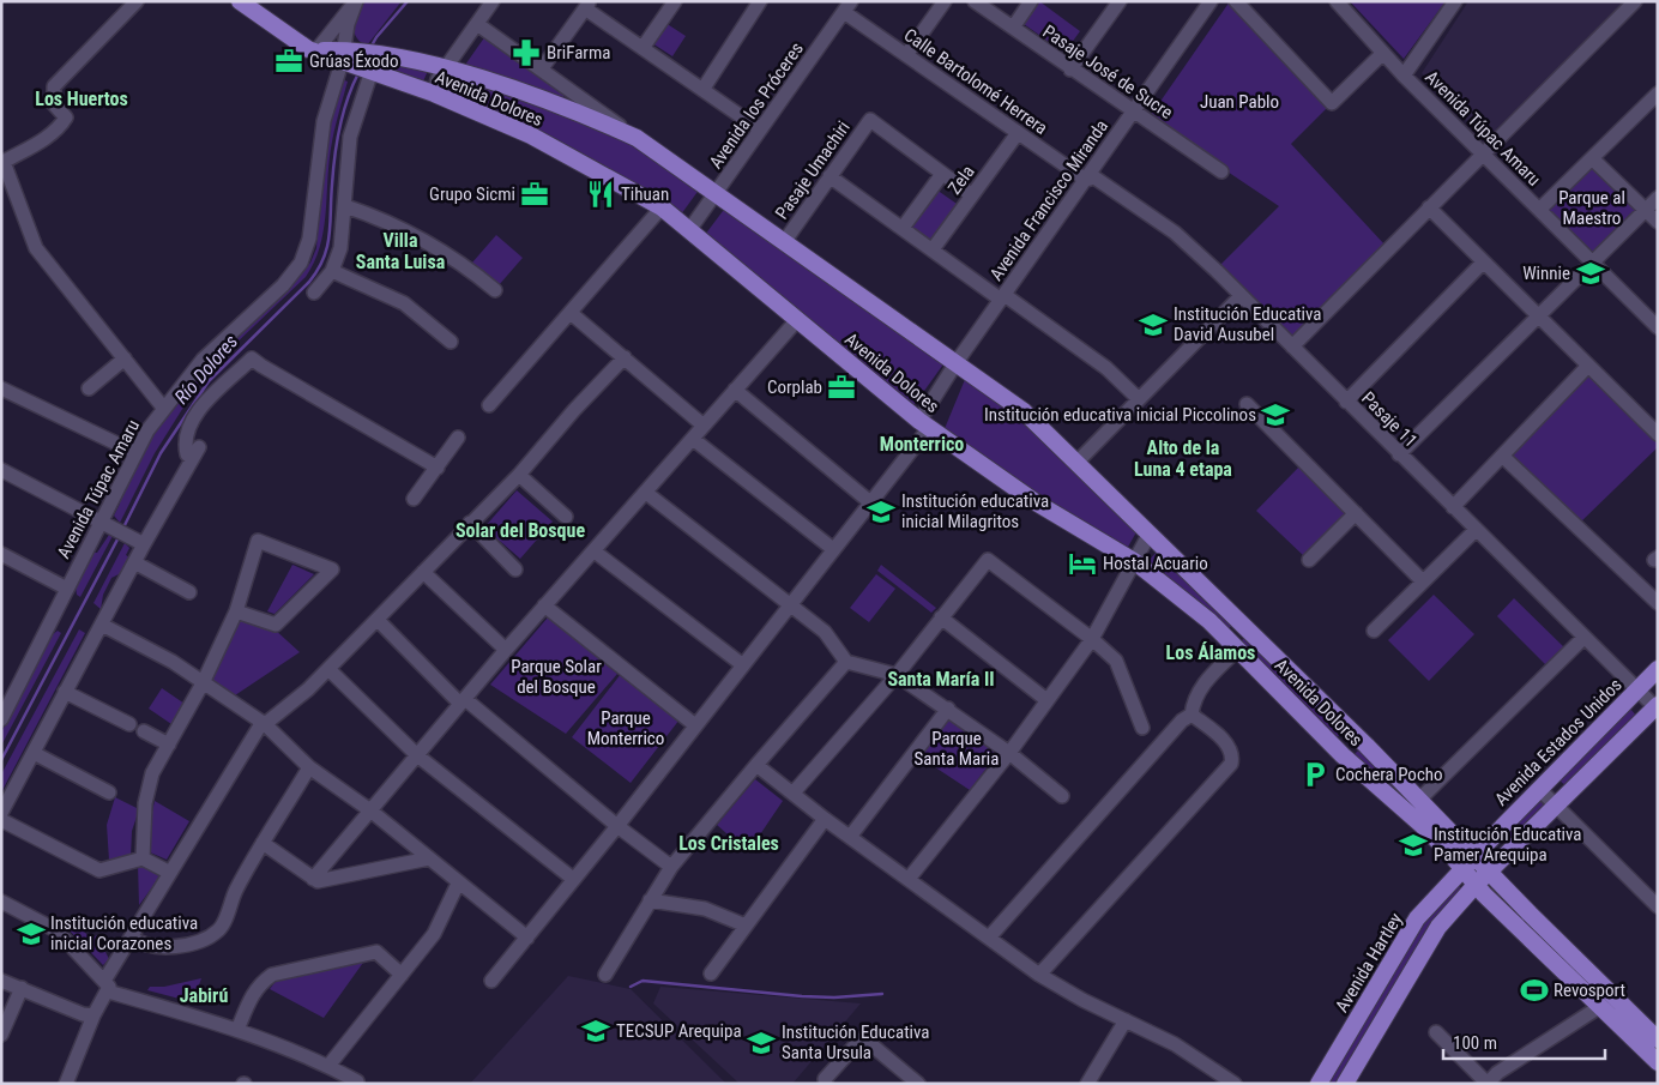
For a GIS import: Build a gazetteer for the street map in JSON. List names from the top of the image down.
{
  "streets": {
    "main road": ["Avenida Dolores", "Avenida Estados Unidos", "Avenida Hartley"],
    "street": [
      "Pasaje José de Sucre",
      "Calle Bartolomé Herrera",
      "Avenida los Próceres",
      "Avenida Túpac Amaru",
      "Pasaje Umachiri",
      "Zela",
      "Avenida Francisco Miranda",
      "Pasaje 11"
    ]
  },
  "crossings": [
    ["Pasaje José de Sucre", "Avenida Francisco Miranda"],
    ["Calle Bartolomé Herrera", "Avenida los Próceres"],
    ["Calle Bartolomé Herrera", "Zela"],
    ["Calle Bartolomé Herrera", "Avenida Francisco Miranda"],
    ["Calle Bartolomé Herrera", "Pasaje 11"],
    ["Avenida Dolores", "Avenida los Próceres"],
    ["Avenida Dolores", "Avenida Túpac Amaru"],
    ["Avenida Dolores", "Pasaje Umachiri"],
    ["Avenida Dolores", "Avenida Francisco Miranda"],
    ["Avenida Dolores", "Avenida Estados Unidos"],
    ["Avenida Dolores", "Avenida Hartley"],
    ["Avenida Francisco Miranda", "Pasaje 11"],
    ["Pasaje 11", "Avenida Estados Unidos"],
    ["Avenida Estados Unidos", "Avenida Hartley"]
  ],
  "districts": [
    "Los Huertos",
    "Villa Santa Luisa",
    "Monterrico",
    "Alto de la Luna 4 etapa",
    "Solar del Bosque",
    "Los Álamos",
    "Santa María II",
    "Los Cristales",
    "Jabirú"
  ],
  "water": ["Río Dolores"],
  "parks": [
    "Juan Pablo",
    "Parque al Maestro",
    "Parque Solar del Bosque",
    "Parque Monterrico",
    "Parque Santa Maria"
  ],
  "places": {
    "pharmacy": ["BriFarma"],
    "office": ["Grúas Éxodo", "Grupo Sicmi", "Corplab"],
    "restaurant": ["Tihuan"],
    "school or university": [
      "Winnie",
      "Institución Educativa David Ausubel",
      "Institución educativa inicial Piccolinos",
      "Institución educativa inicial Milagritos",
      "Institución Educativa Pamer Arequipa",
      "Institución educativa inicial Corazones",
      "TECSUP Arequipa",
      "Institución Educativa Santa Ursula"
    ],
    "hotel": ["Hostal Acuario"],
    "parking": ["Cochera Pocho"],
    "sports": ["Revosport"]
  },
  "scale_bar": "100 m"
}
